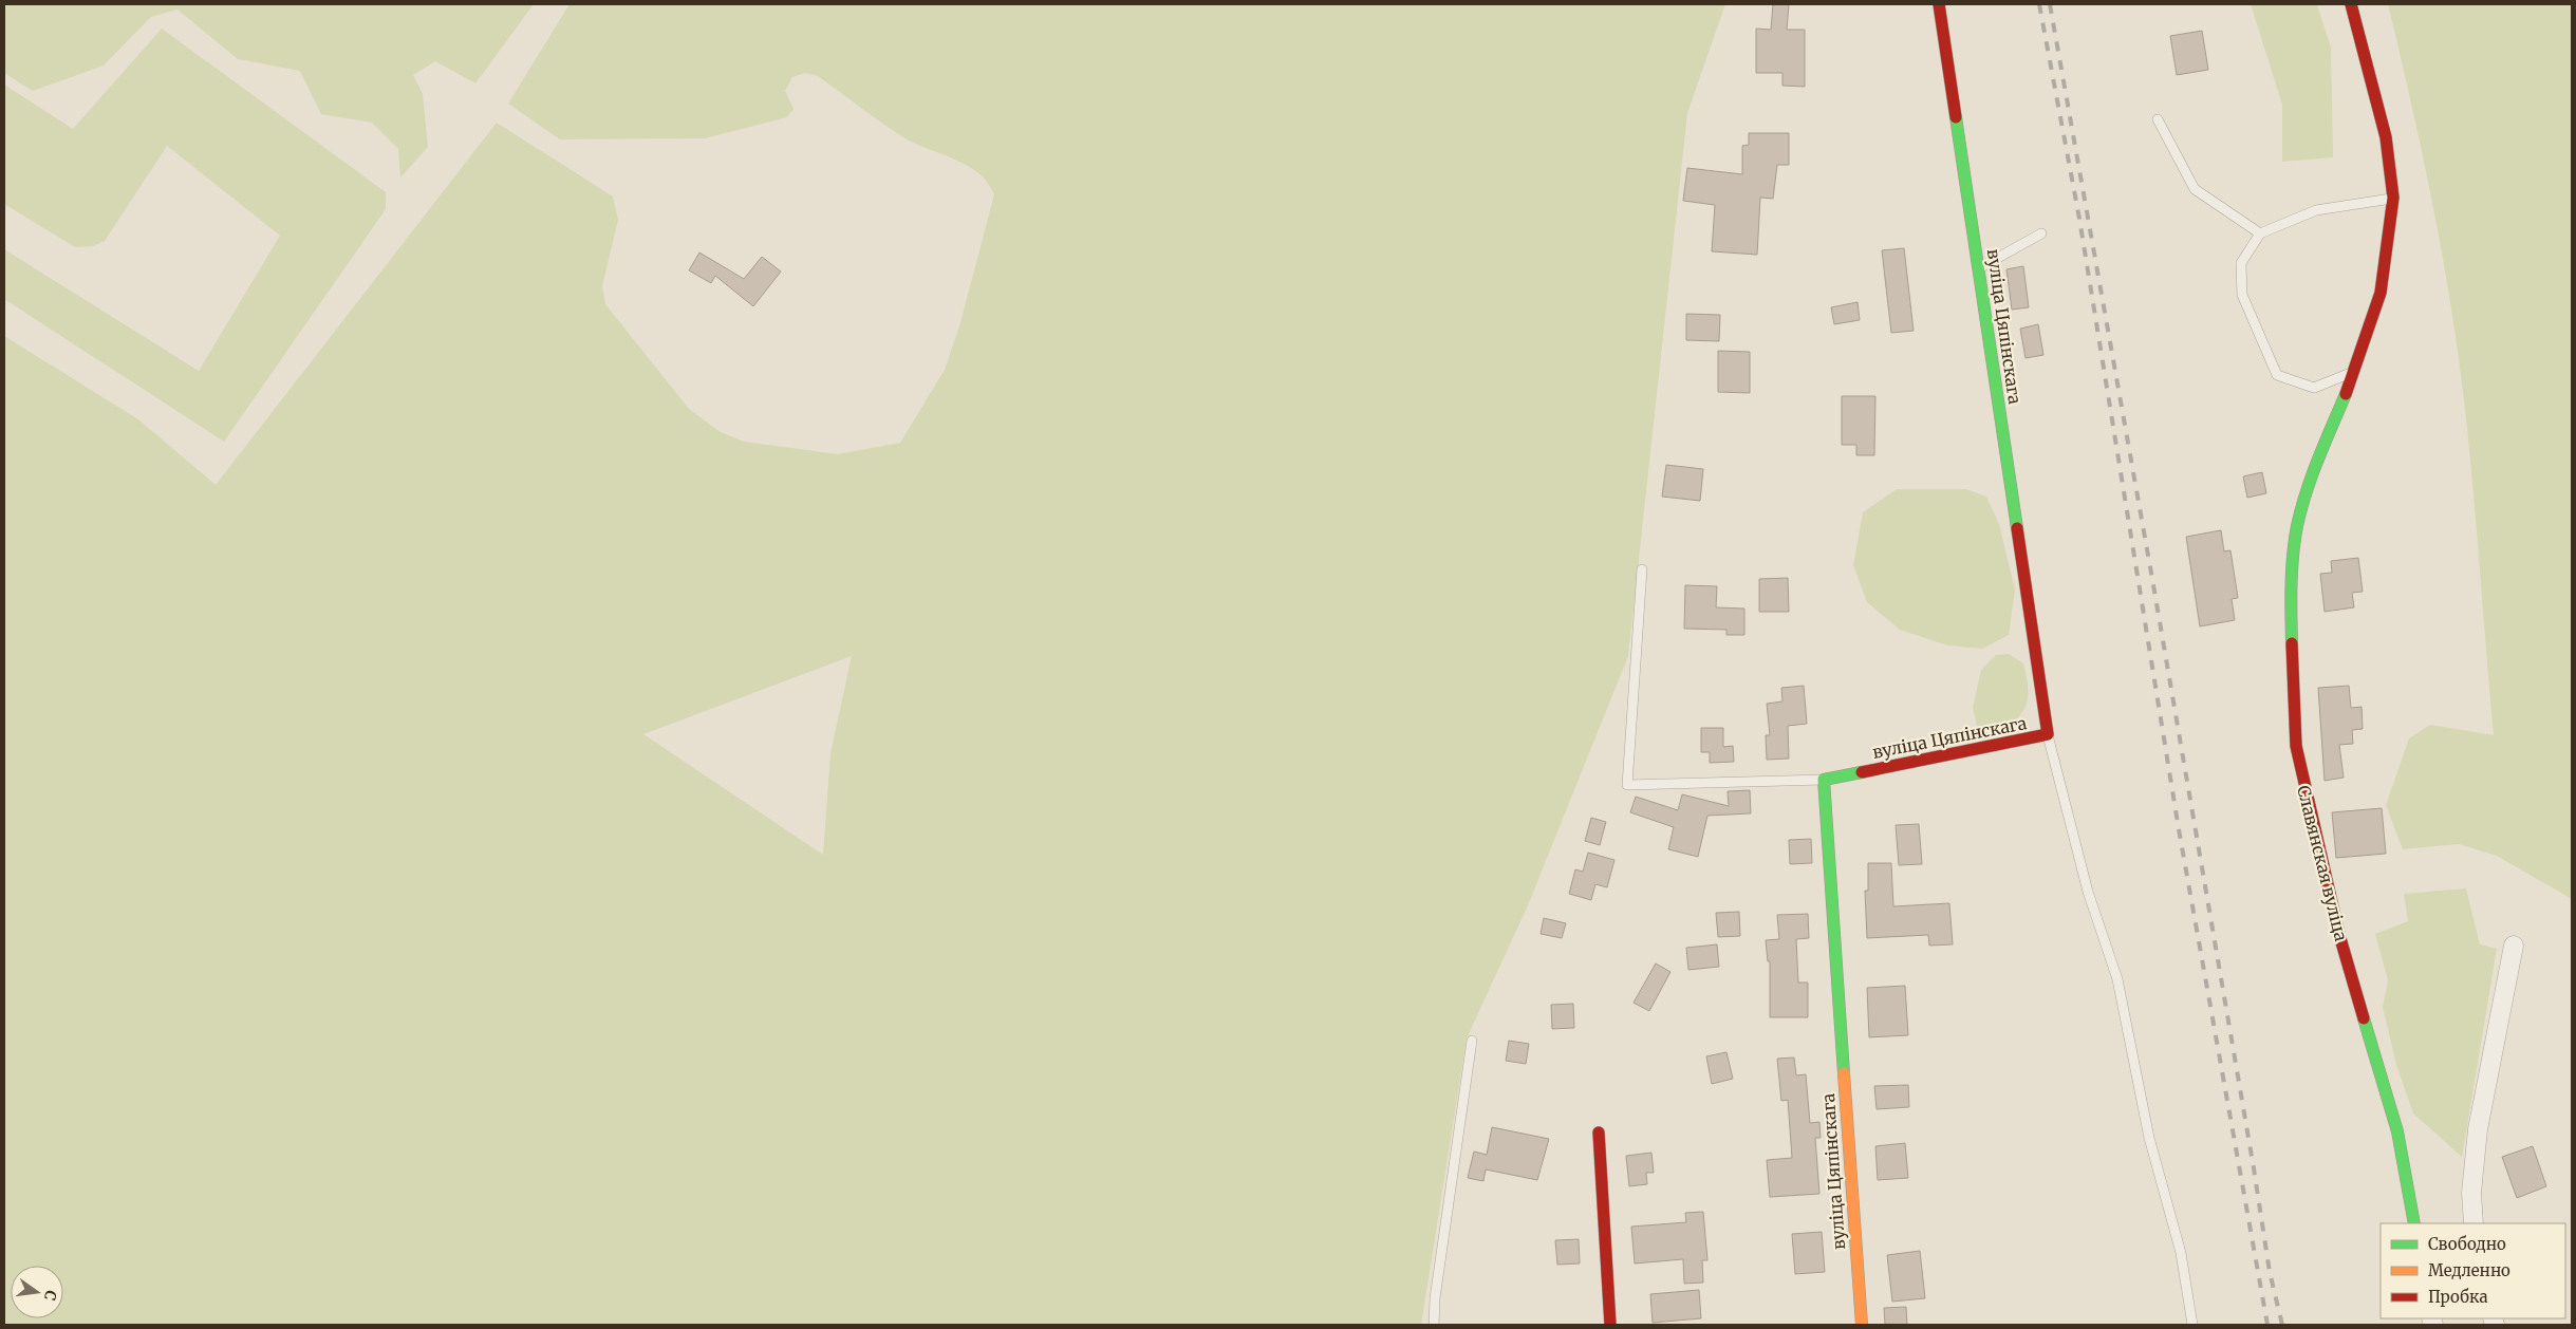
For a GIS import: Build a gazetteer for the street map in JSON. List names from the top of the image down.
{
  "streets": {
    "street": ["вуліца Цяпінскага", "Славянская вуліца"]
  },
  "legend": ["Свободно", "Медленно", "Пробка"],
  "north": "right"
}
